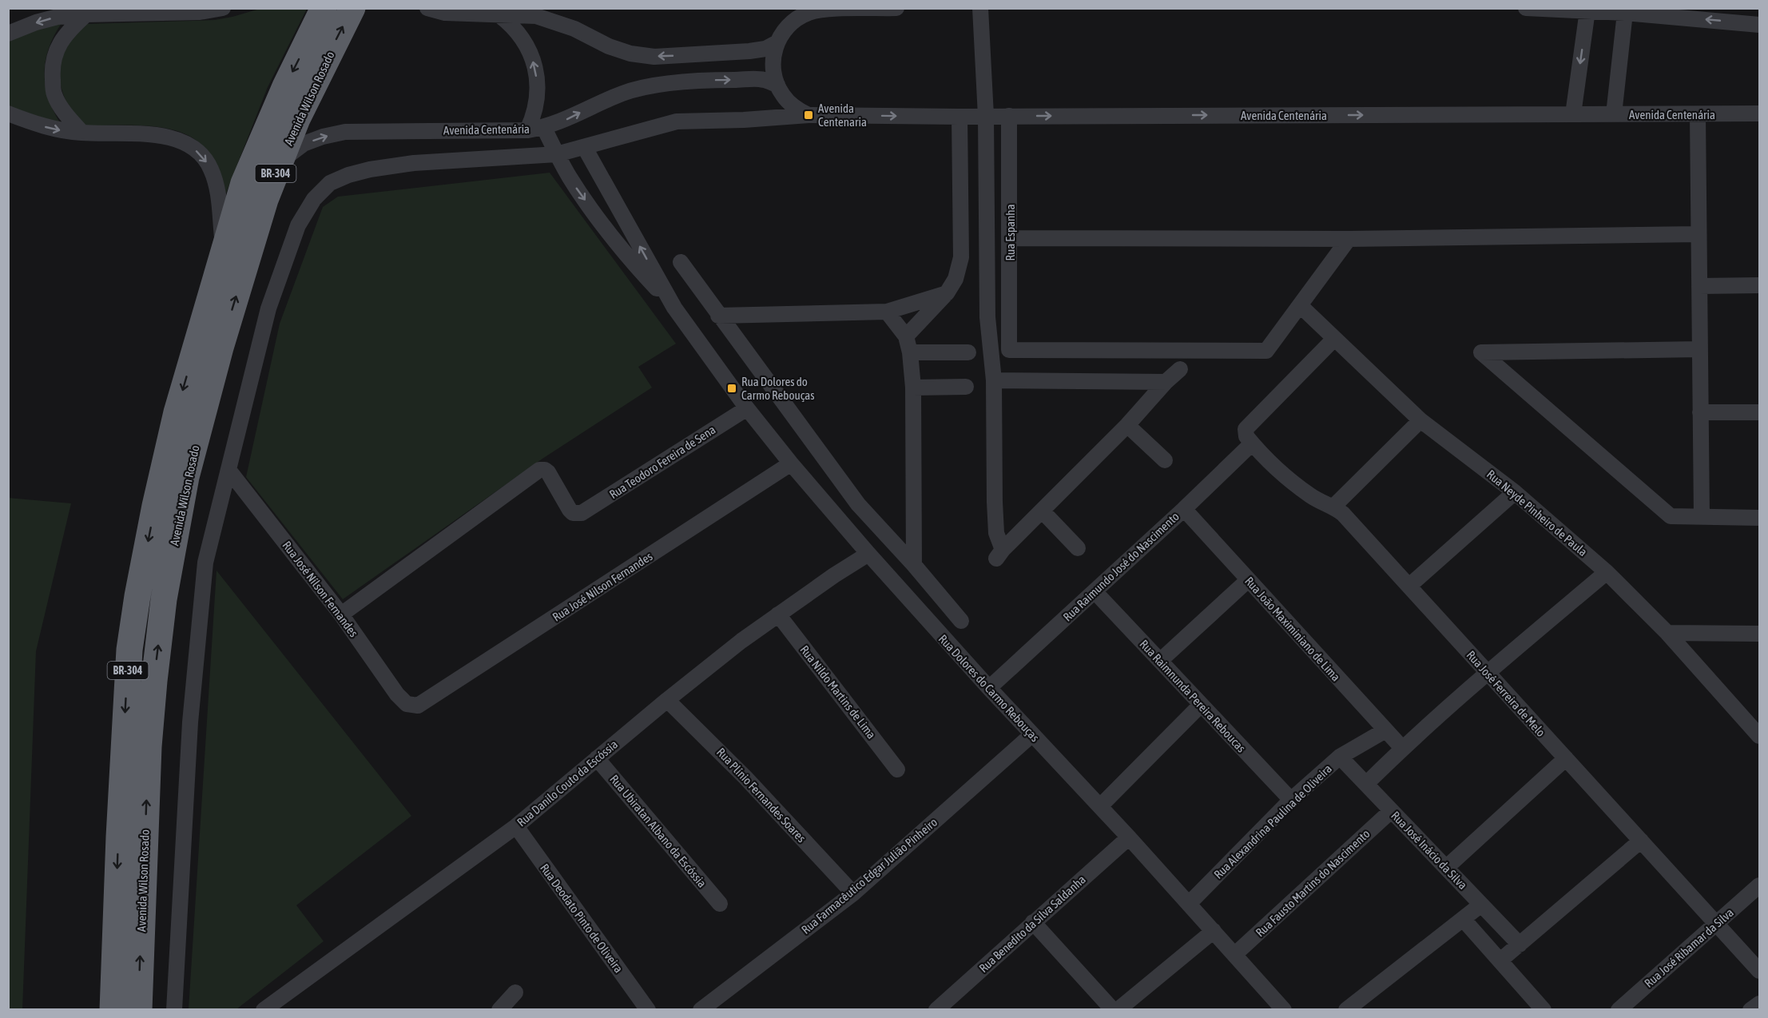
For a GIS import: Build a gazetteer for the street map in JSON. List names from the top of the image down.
{
  "streets": {
    "highway": ["Avenida Wilson Rosado", "BR-304"],
    "street": [
      "Avenida Centenária",
      "Rua Espanha",
      "Rua Teodoro Fereira de Sena",
      "Rua Neyde Pinheiro de Paula",
      "Rua Raimundo José do Nascimento",
      "Rua José Nilson Fernandes",
      "Rua José Nílson Fernandes",
      "Rua João Maximiniano de Lima",
      "Rua Dolores do Carmo Rebouças",
      "Rua Nildo Martins de Lima",
      "Rua José Ferreira de Melo",
      "Rua Raimnunda Pereira Reboucas",
      "Rua Danilo Couto da Escóssia",
      "Rua Plínio Fernandes Soares",
      "Rua Alexandrina Paulina de Oliveira",
      "Rua Ubiratan Albano da Escóssia",
      "Rua José Inácio da Silva",
      "Rua Farmacêutico Edgar Julião Pinheiro",
      "Rua Fausto Martins do Nascimento",
      "Rua Deodato Pinto de Oliveira",
      "Rua Benedito da Silva Saldanha",
      "Rua José Ribamar da Silva"
    ]
  },
  "crossings": [
    ["Avenida Wilson Rosado", "Avenida Centenária"],
    ["Avenida Centenária", "Rua Espanha"],
    ["Avenida Centenária", "Rua José Nílson Fernandes"],
    ["Avenida Centenária", "Rua Dolores do Carmo Rebouças"],
    ["Rua Espanha", "Rua Neyde Pinheiro de Paula"],
    ["Rua Teodoro Fereira de Sena", "Rua José Nílson Fernandes"],
    ["Rua Teodoro Fereira de Sena", "Rua Dolores do Carmo Rebouças"],
    ["Rua Neyde Pinheiro de Paula", "Rua José Ferreira de Melo"],
    ["Rua Raimundo José do Nascimento", "Rua João Maximiniano de Lima"],
    ["Rua Raimundo José do Nascimento", "Rua Dolores do Carmo Rebouças"],
    ["Rua Raimundo José do Nascimento", "Rua José Ferreira de Melo"],
    ["Rua Raimundo José do Nascimento", "Rua Raimnunda Pereira Reboucas"],
    ["Rua José Nilson Fernandes", "Rua José Nílson Fernandes"],
    ["Rua José Nilson Fernandes", "Rua Dolores do Carmo Rebouças"],
    ["Rua João Maximiniano de Lima", "Rua Alexandrina Paulina de Oliveira"],
    ["Rua Dolores do Carmo Rebouças", "Rua Danilo Couto da Escóssia"],
    ["Rua Dolores do Carmo Rebouças", "Rua Alexandrina Paulina de Oliveira"],
    ["Rua Dolores do Carmo Rebouças", "Rua Farmacêutico Edgar Julião Pinheiro"],
    ["Rua Dolores do Carmo Rebouças", "Rua Fausto Martins do Nascimento"],
    ["Rua Dolores do Carmo Rebouças", "Rua Benedito da Silva Saldanha"],
    ["Rua Nildo Martins de Lima", "Rua Danilo Couto da Escóssia"],
    ["Rua José Ferreira de Melo", "Rua José Ribamar da Silva"],
    ["Rua Raimnunda Pereira Reboucas", "Rua Alexandrina Paulina de Oliveira"],
    ["Rua Danilo Couto da Escóssia", "Rua Plínio Fernandes Soares"],
    ["Rua Danilo Couto da Escóssia", "Rua Ubiratan Albano da Escóssia"],
    ["Rua Danilo Couto da Escóssia", "Rua Deodato Pinto de Oliveira"],
    ["Rua Plínio Fernandes Soares", "Rua Farmacêutico Edgar Julião Pinheiro"],
    ["Rua Alexandrina Paulina de Oliveira", "Rua José Inácio da Silva"],
    ["Rua José Inácio da Silva", "Rua Fausto Martins do Nascimento"]
  ],
  "places": {
    "transit": ["Avenida Centenaria", "Rua Dolores do Carmo Rebouças"]
  }
}
